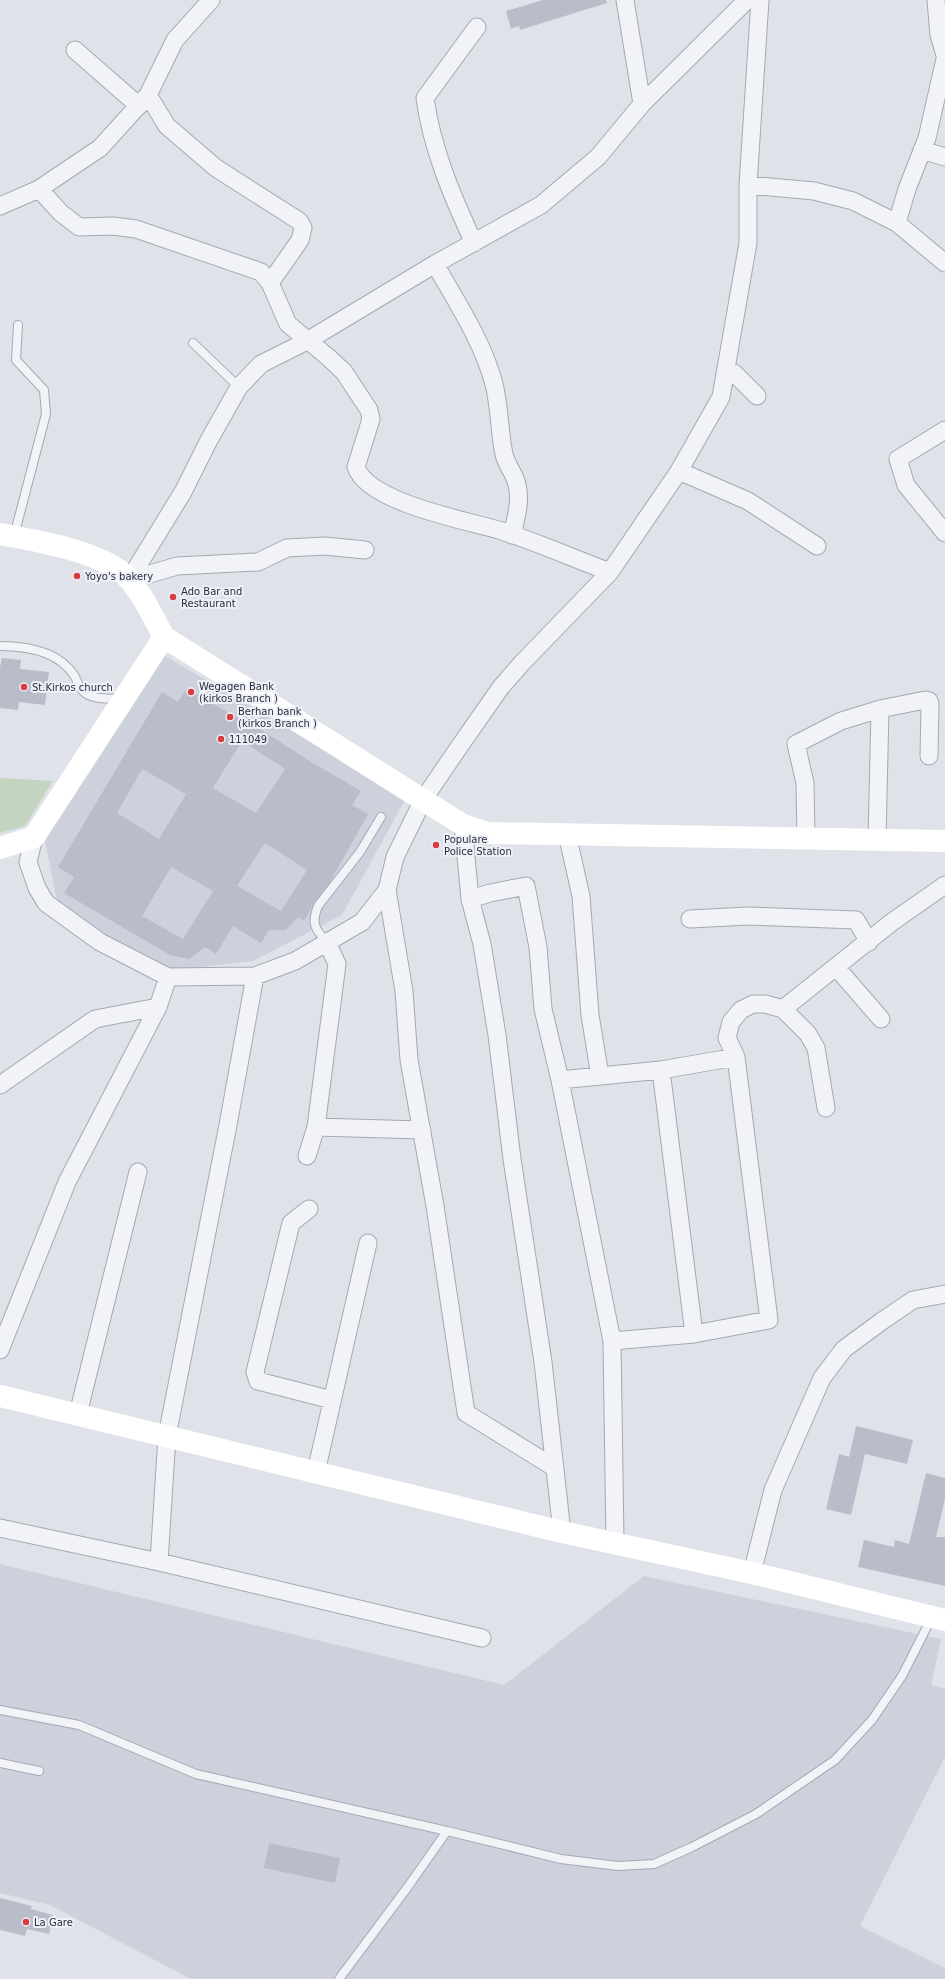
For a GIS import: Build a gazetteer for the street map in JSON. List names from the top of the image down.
{
  "places": [
    "Yoyo's bakery",
    "Ado Bar and Restaurant",
    "St.Kirkos church",
    "Wegagen Bank (kirkos Branch )",
    "Berhan bank (kirkos Branch )",
    "111049",
    "Populare Police Station",
    "La Gare"
  ]
}
